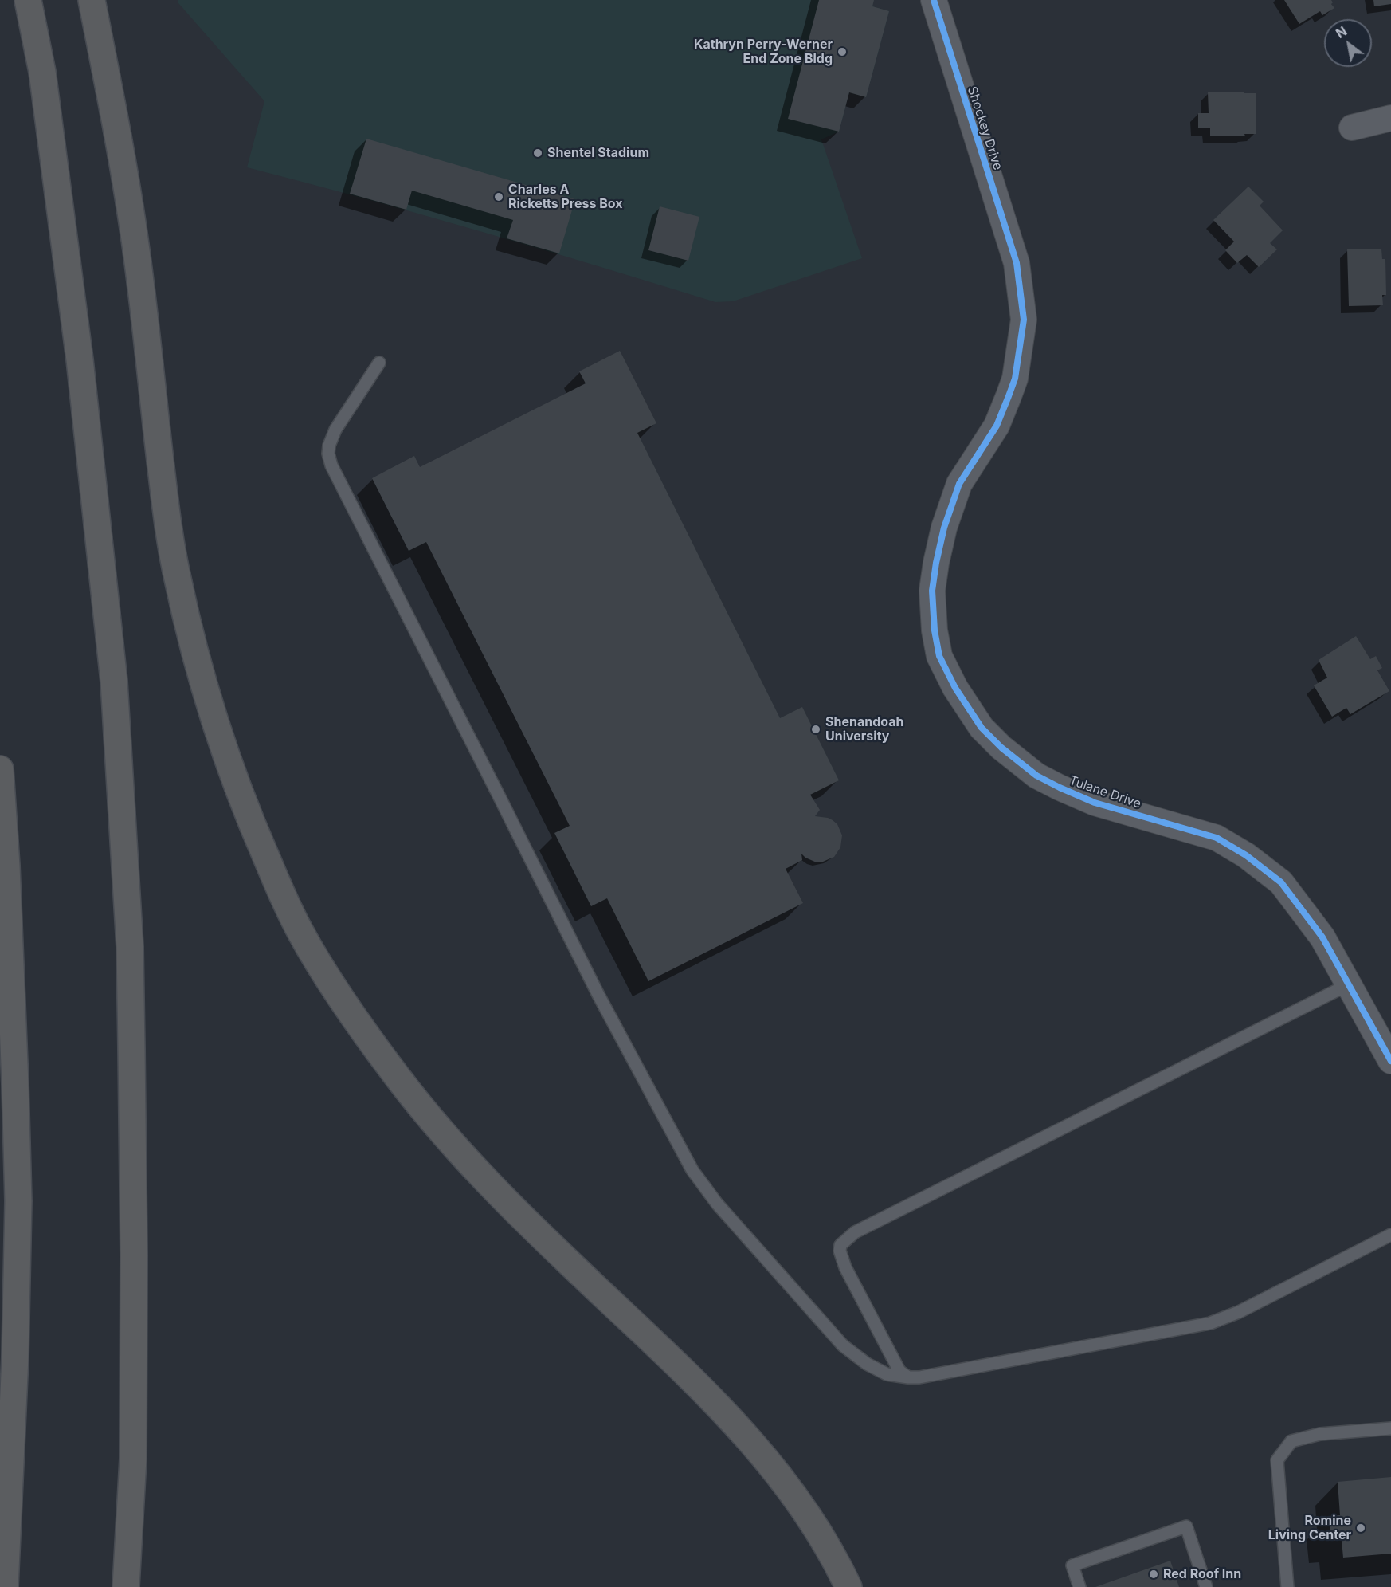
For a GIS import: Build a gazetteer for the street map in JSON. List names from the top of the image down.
{
  "streets": {
    "street": ["Shockey Drive", "Tulane Drive"]
  },
  "crossings": [
    ["Shockey Drive", "Tulane Drive"]
  ],
  "places": [
    "Kathryn Perry-Werner End Zone Bldg",
    "Shentel Stadium",
    "Charles A Ricketts Press Box",
    "Shenandoah University",
    "Romine Living Center",
    "Red Roof Inn"
  ],
  "north": "top left"
}
